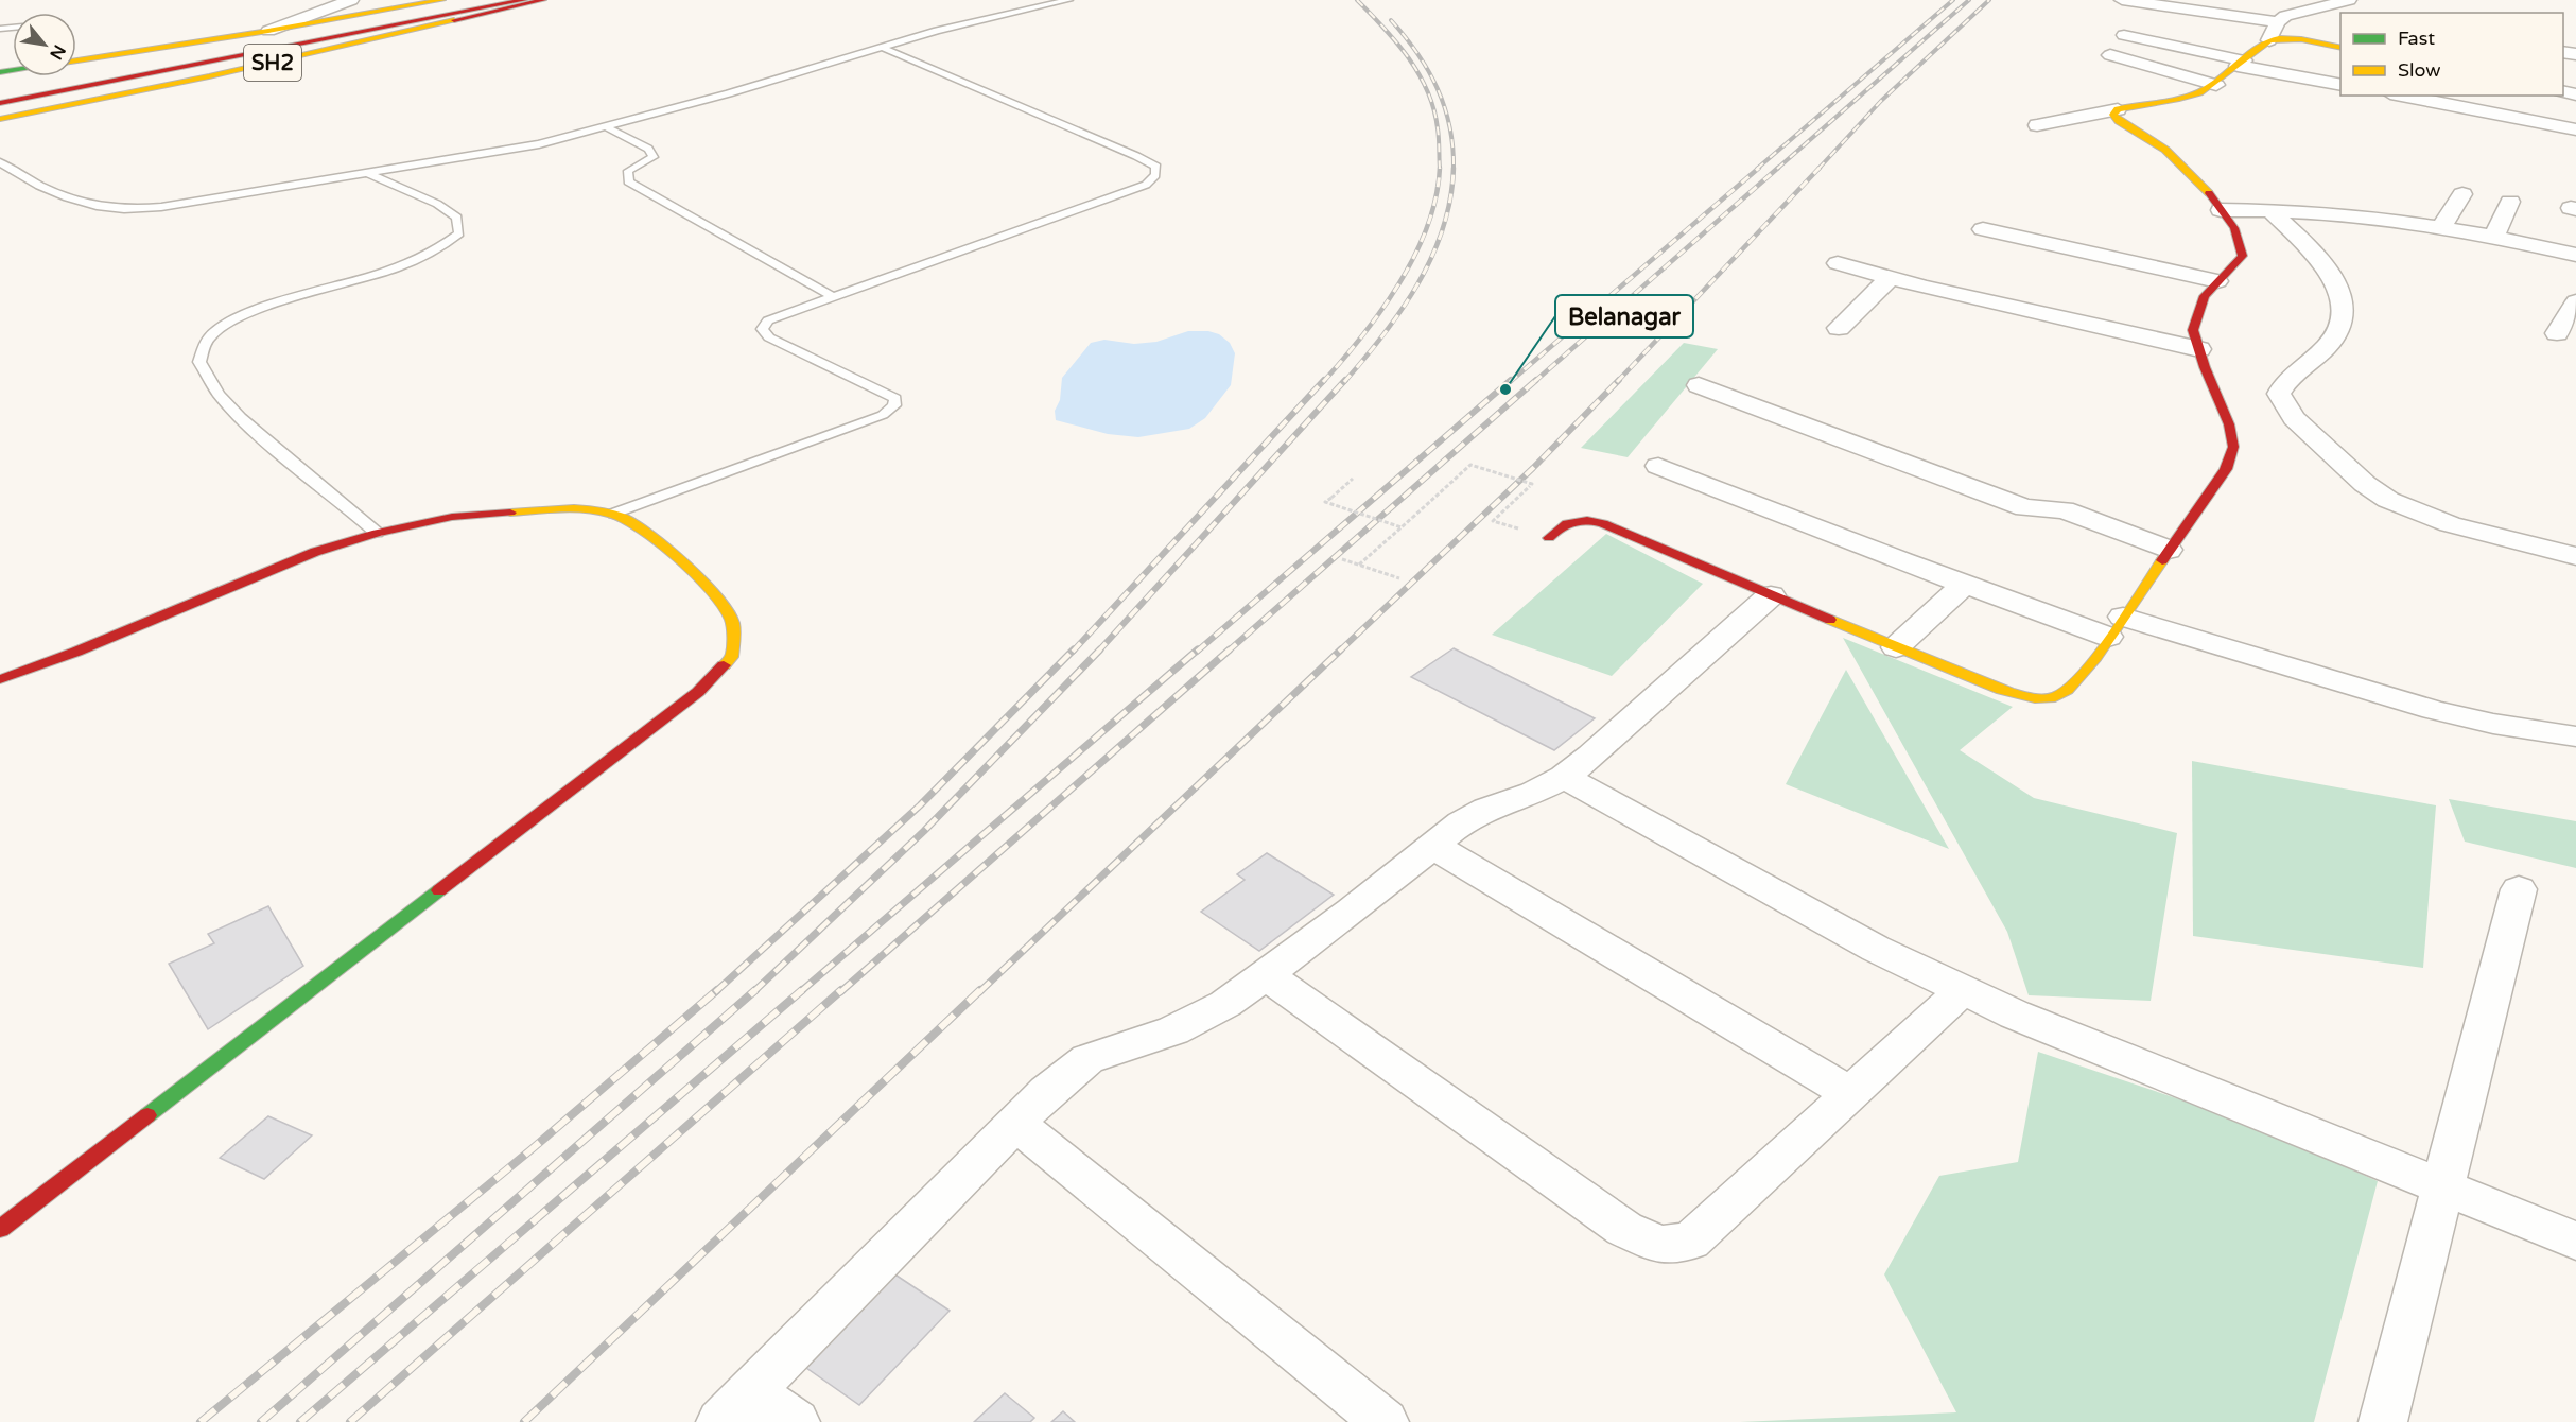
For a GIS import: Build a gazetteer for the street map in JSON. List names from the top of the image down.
{
  "streets": {
    "main road": ["SH2"]
  },
  "places": ["Belanagar"],
  "legend": ["Fast", "Slow"],
  "north": "bottom right"
}
